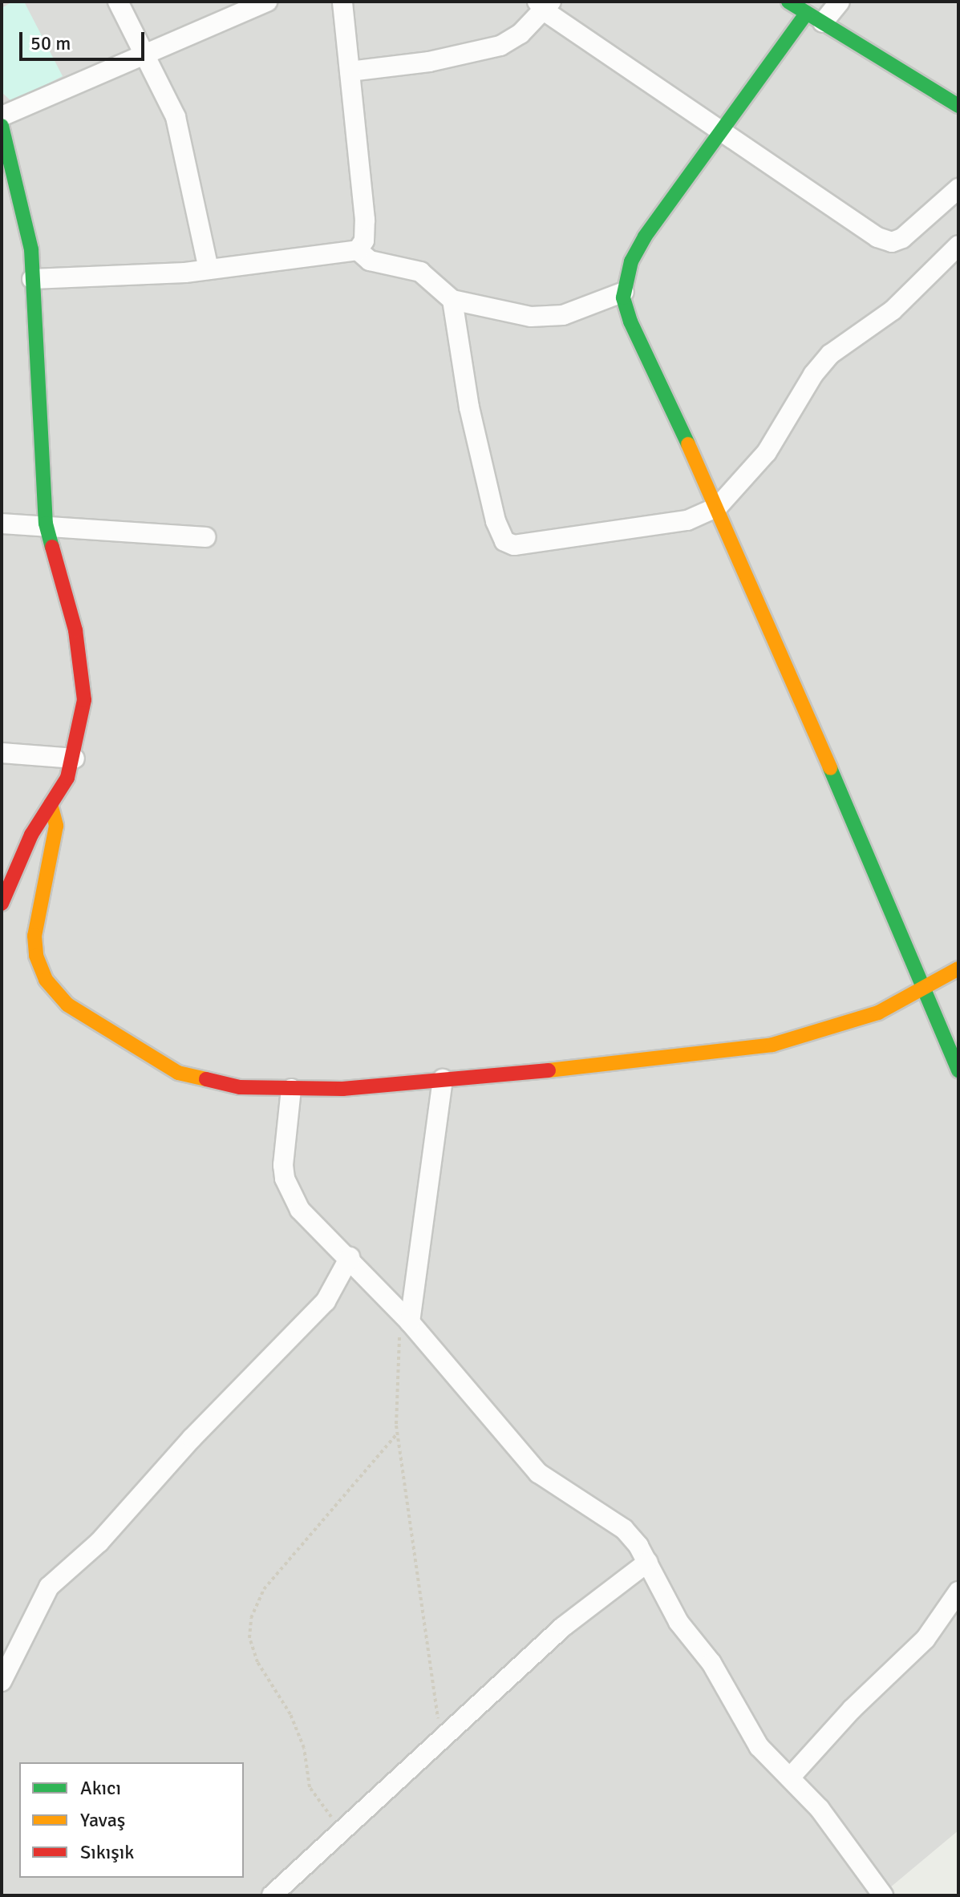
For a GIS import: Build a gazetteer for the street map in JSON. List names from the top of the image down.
{
  "legend": ["Akıcı", "Yavaş", "Sıkışık"],
  "scale_bar": "50 m"
}
